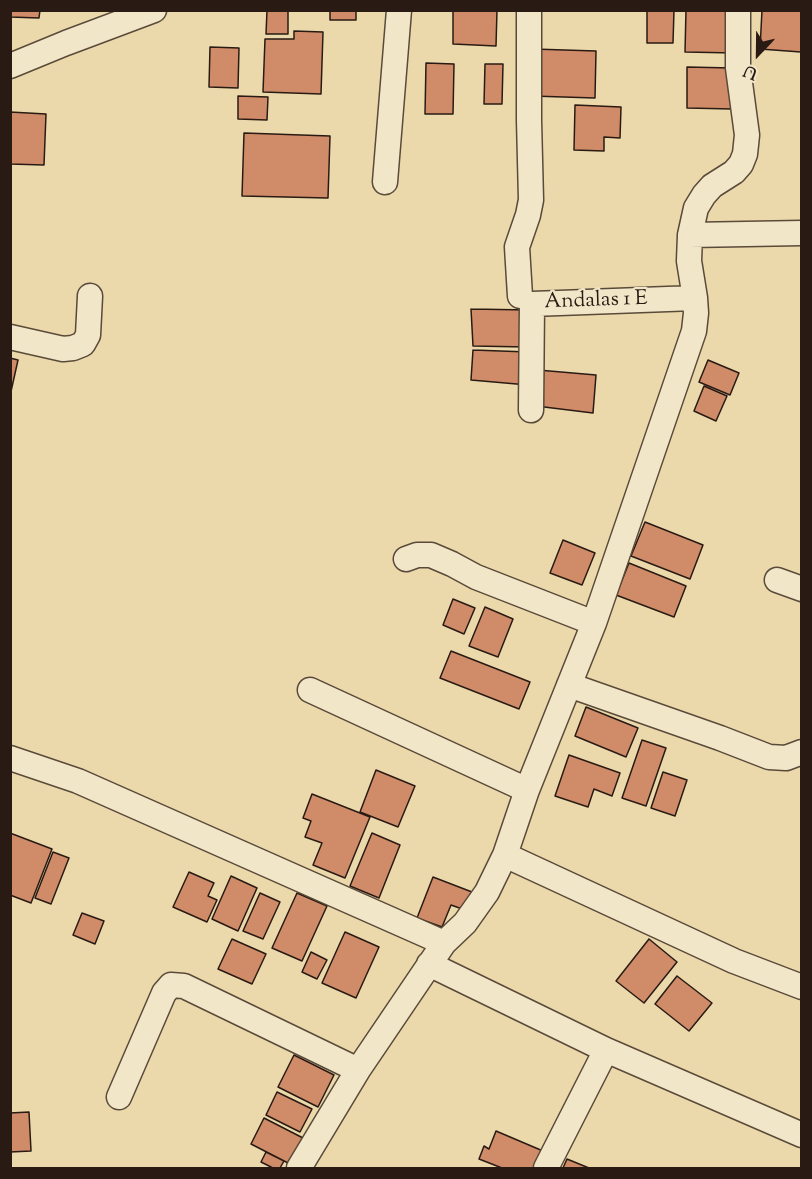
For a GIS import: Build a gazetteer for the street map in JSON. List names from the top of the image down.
{
  "streets": {
    "street": ["Andalas 1 E"]
  },
  "north": "bottom"
}
